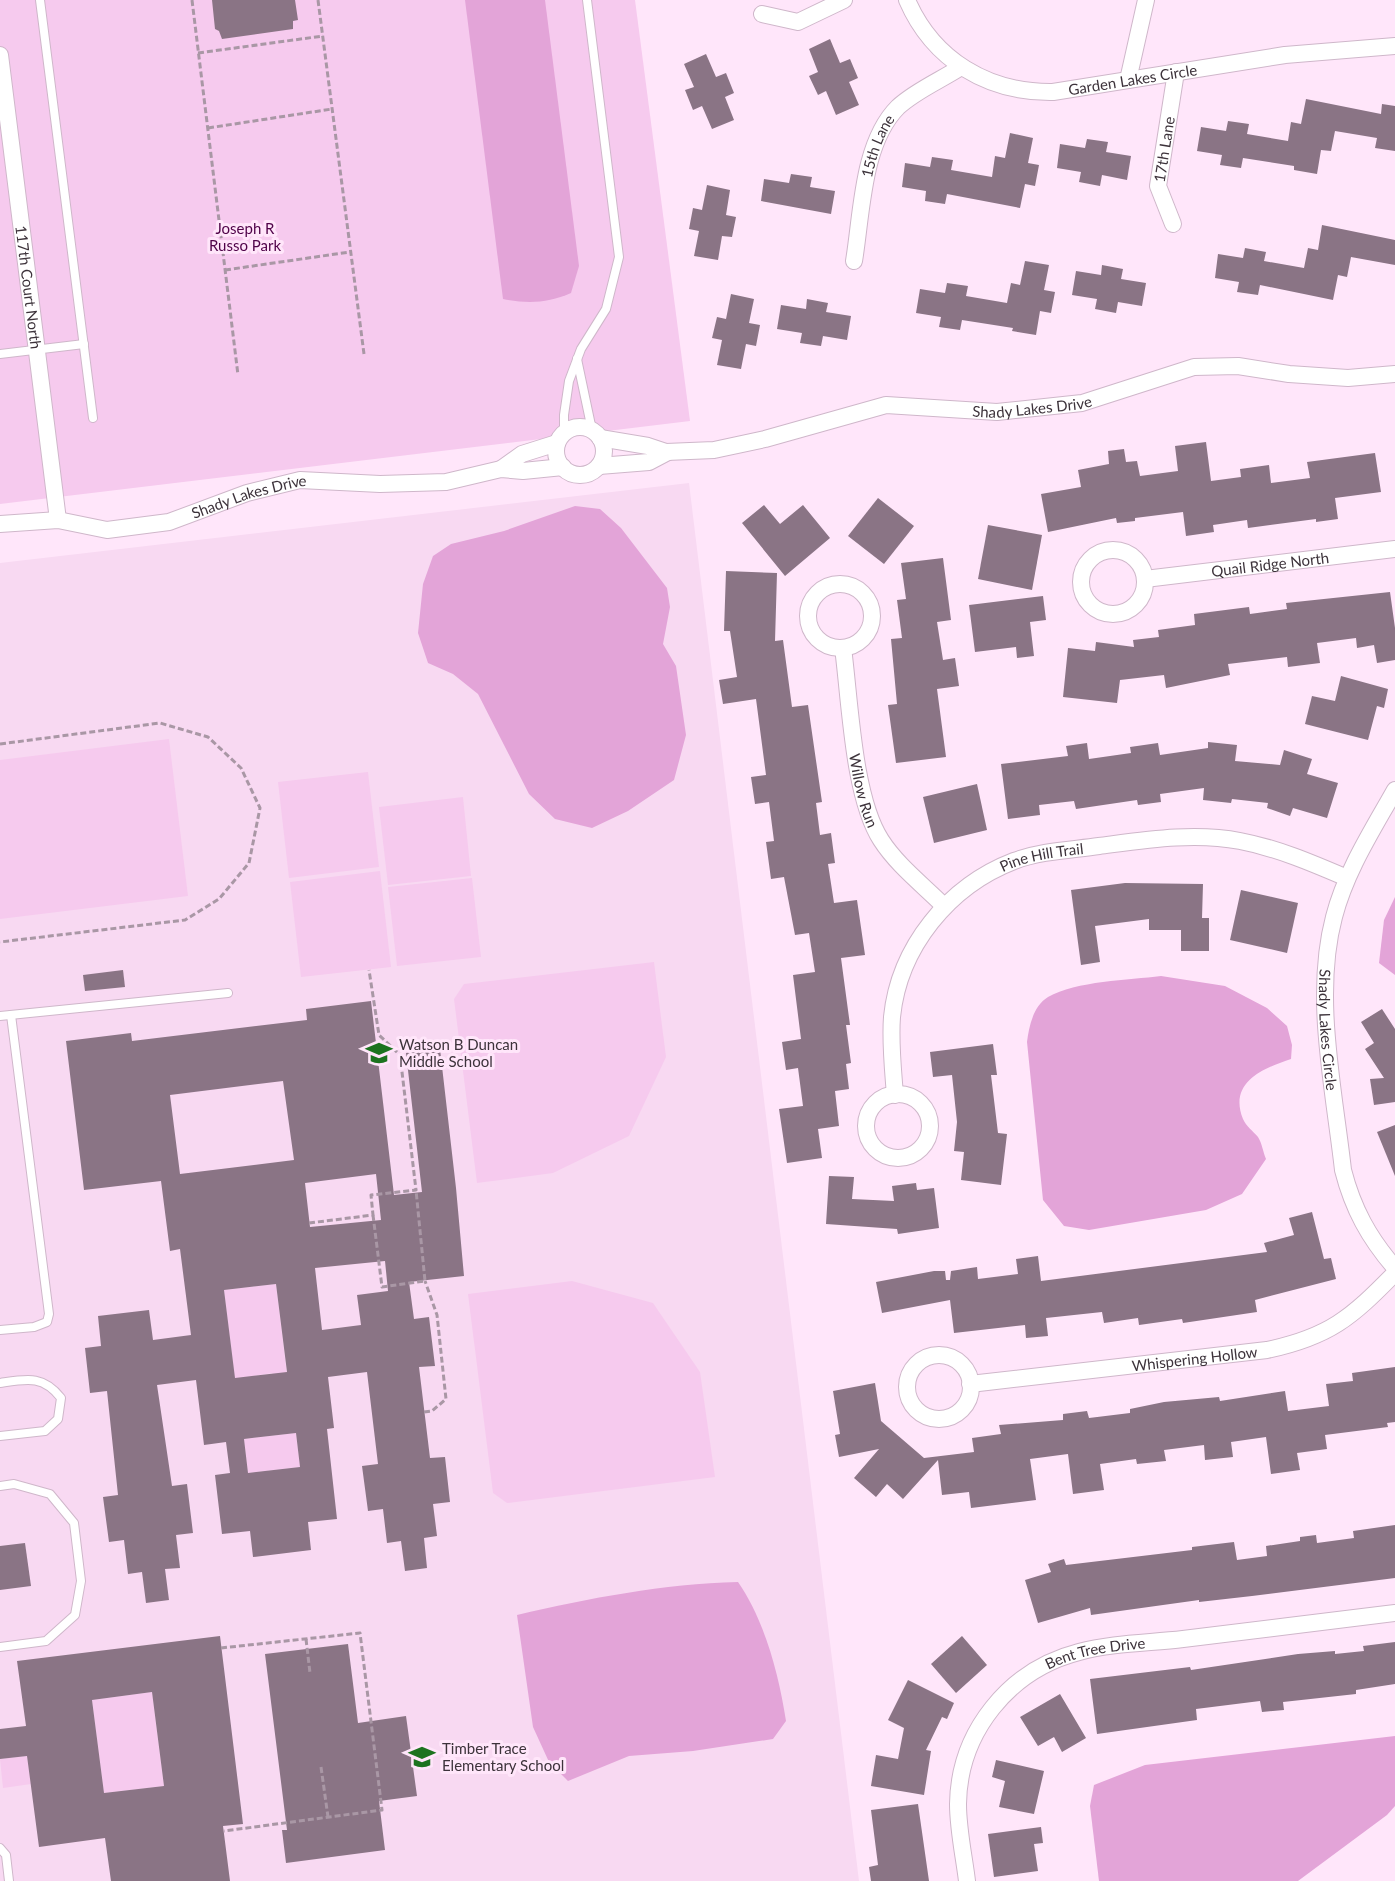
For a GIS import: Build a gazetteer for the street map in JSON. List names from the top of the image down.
{
  "streets": {
    "street": [
      "Garden Lakes Circle",
      "15th Lane",
      "17th Lane",
      "117th Court North",
      "Shady Lakes Drive",
      "Quail Ridge North",
      "Willow Run",
      "Pine Hill Trail",
      "Shady Lakes Circle",
      "Whispering Hollow",
      "Bent Tree Drive"
    ]
  },
  "crossings": [
    ["Garden Lakes Circle", "15th Lane"],
    ["Garden Lakes Circle", "17th Lane"],
    ["117th Court North", "Shady Lakes Drive"],
    ["Willow Run", "Pine Hill Trail"],
    ["Pine Hill Trail", "Shady Lakes Circle"]
  ],
  "parks": ["Joseph R Russo Park"],
  "places": {
    "school or university": ["Watson B Duncan Middle School", "Timber Trace Elementary School"]
  }
}
